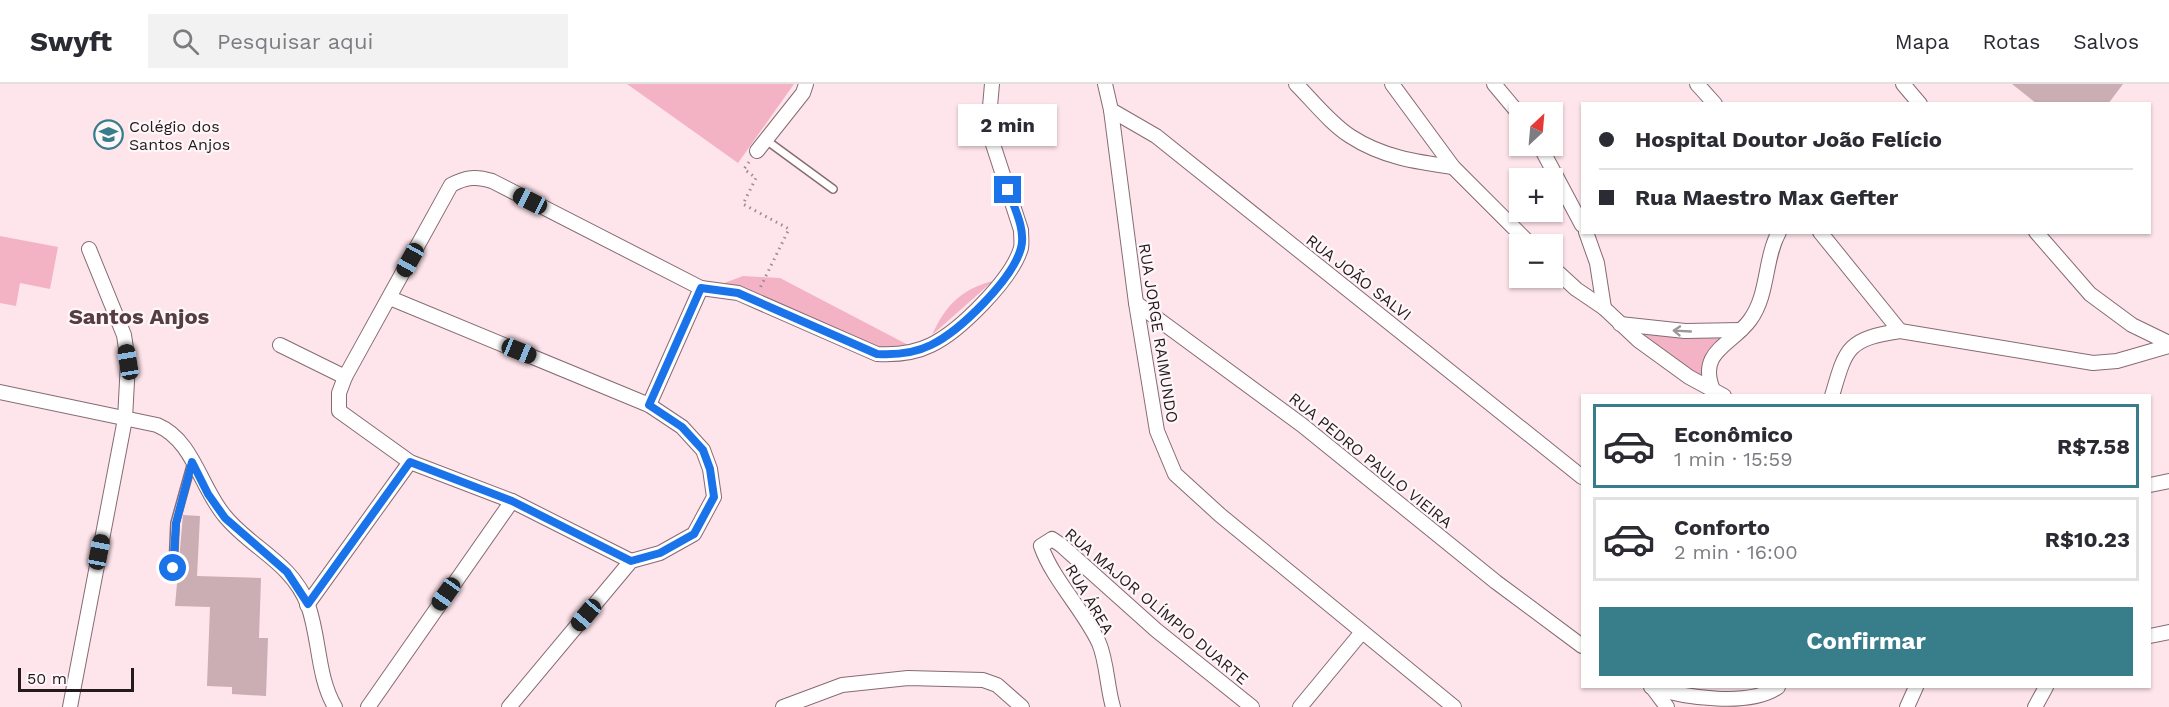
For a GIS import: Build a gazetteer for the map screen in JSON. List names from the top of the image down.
{
  "streets": {
    "street": [
      "RUA JOÃO SALVI",
      "RUA JORGE RAIMUNDO",
      "RUA PEDRO PAULO VIEIRA",
      "RUA ÁREA",
      "RUA MAJOR OLÍMPIO DUARTE"
    ]
  },
  "crossings": [
    ["RUA JOÃO SALVI", "RUA JORGE RAIMUNDO"],
    ["RUA JORGE RAIMUNDO", "RUA PEDRO PAULO VIEIRA"],
    ["RUA ÁREA", "RUA MAJOR OLÍMPIO DUARTE"]
  ],
  "districts": ["Santos Anjos"],
  "places": {
    "school or university": ["Colégio dos Santos Anjos"]
  },
  "scale_bar": "50 m",
  "north": "top right",
  "page": {
    "header": "Swyft",
    "search": "Pesquisar aqui",
    "nav": ["Mapa", "Rotas", "Salvos"],
    "map_buttons": ["+", "−"],
    "banner": ["Hospital Doutor João Felício", "Rua Maestro Max Gefter"],
    "bubble": "2 min",
    "list": [
      {
        "name": "Econômico",
        "note": "1 min · 15:59",
        "value": "R$7.58"
      },
      {
        "name": "Conforto",
        "note": "2 min · 16:00",
        "value": "R$10.23"
      }
    ],
    "buttons": "Confirmar",
    "scale": "50 m"
  }
}
